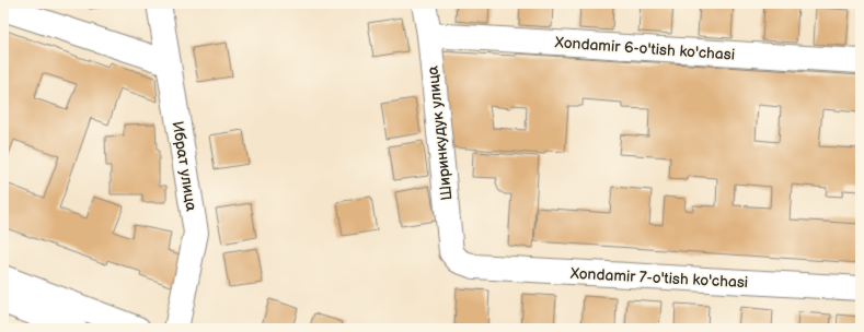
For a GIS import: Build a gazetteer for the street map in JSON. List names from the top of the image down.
{
  "streets": {
    "street": [
      "Xondamir 6-o'tish ko'chasi",
      "Ширинкудук улица",
      "Ибрат улица",
      "Xondamir 7-o'tish ko'chasi"
    ]
  },
  "crossings": [
    ["Xondamir 6-o'tish ko'chasi", "Ширинкудук улица"],
    ["Ширинкудук улица", "Xondamir 7-o'tish ko'chasi"]
  ]
}
